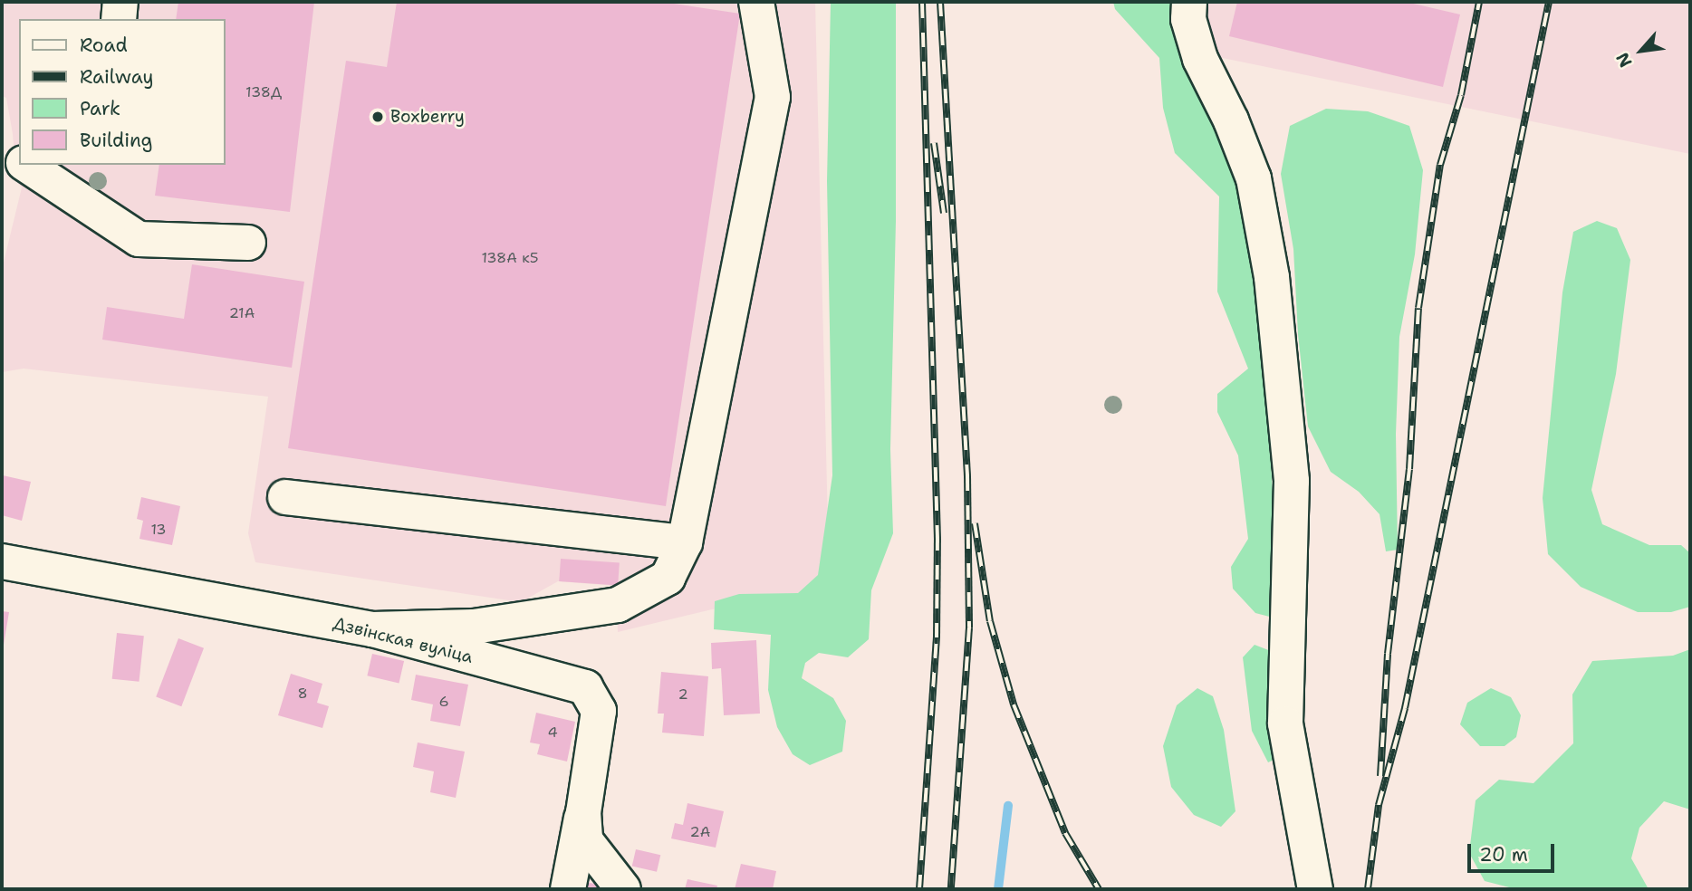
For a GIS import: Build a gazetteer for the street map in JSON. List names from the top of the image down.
{
  "streets": {
    "street": ["Дзвінская вуліца"]
  },
  "places": ["Boxberry"],
  "house_numbers": [
    "138Д",
    "138А к5",
    "21А",
    "13",
    "8",
    "2",
    "6",
    "4",
    "2А"
  ],
  "legend": [
    "Road",
    "Railway",
    "Park",
    "Building"
  ],
  "scale_bar": "20 m",
  "north": "bottom left"
}
